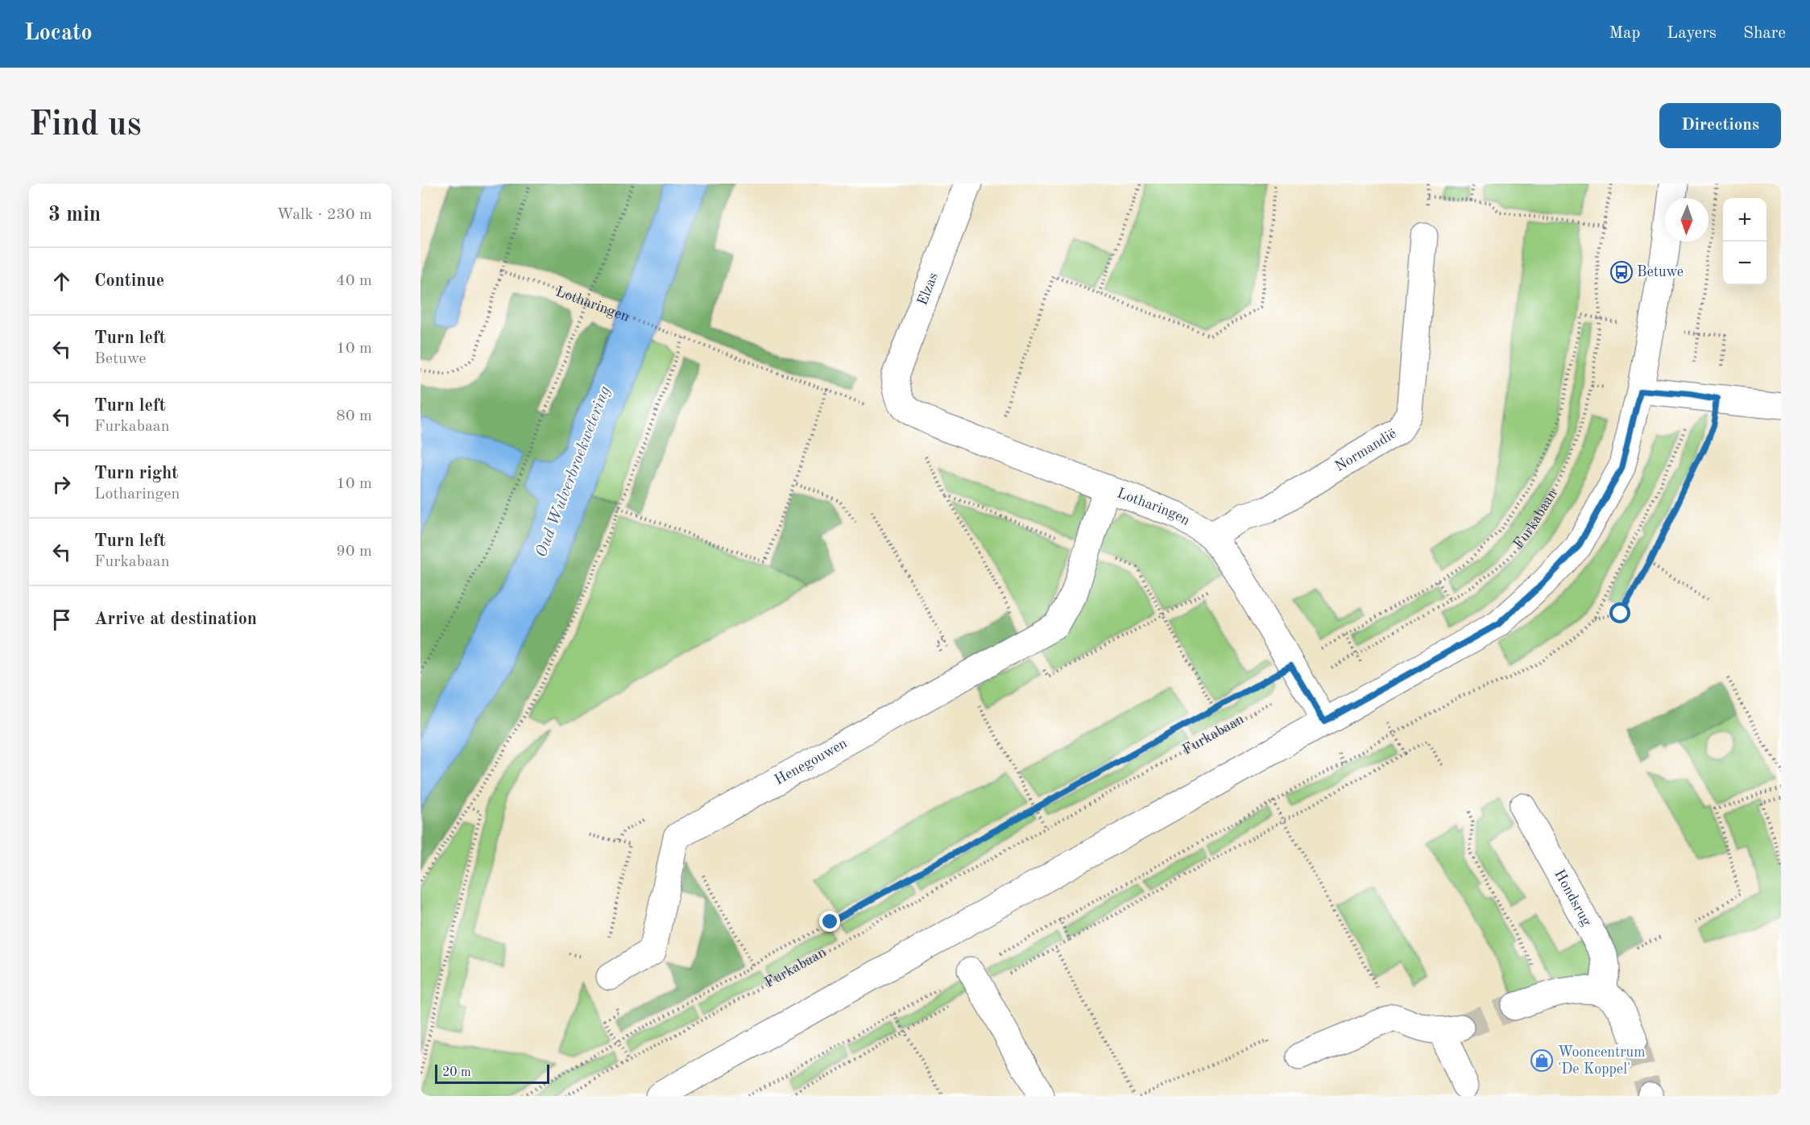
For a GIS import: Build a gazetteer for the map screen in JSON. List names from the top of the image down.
{
  "streets": {
    "street": [
      "Elzas",
      "Lotharingen",
      "Normandië",
      "Henegouwen",
      "Hondsrug"
    ],
    "path": ["Furkabaan"]
  },
  "crossings": [
    ["Elzas", "Lotharingen"],
    ["Lotharingen", "Normandië"],
    ["Lotharingen", "Furkabaan"],
    ["Lotharingen", "Henegouwen"]
  ],
  "water": ["Oud Wulverbroekwetering"],
  "places": {
    "bus stop": ["Betuwe"],
    "shop": ["Wooncentrum 'De Koppel'"]
  },
  "scale_bar": "20 m",
  "north": "bottom",
  "page": {
    "header": "Locato",
    "nav": ["Map", "Layers", "Share"],
    "buttons": "Directions",
    "title": "Find us",
    "heading": ["3 min", "Walk · 230 m"],
    "map_buttons": ["+", "−"],
    "list": [
      ["Continue", "40 m"],
      ["Turn left", "Betuwe", "10 m"],
      ["Turn left", "Furkabaan", "80 m"],
      ["Turn right", "Lotharingen", "10 m"],
      ["Turn left", "Furkabaan", "90 m"],
      "Arrive at destination"
    ],
    "scale": "20 m"
  }
}
